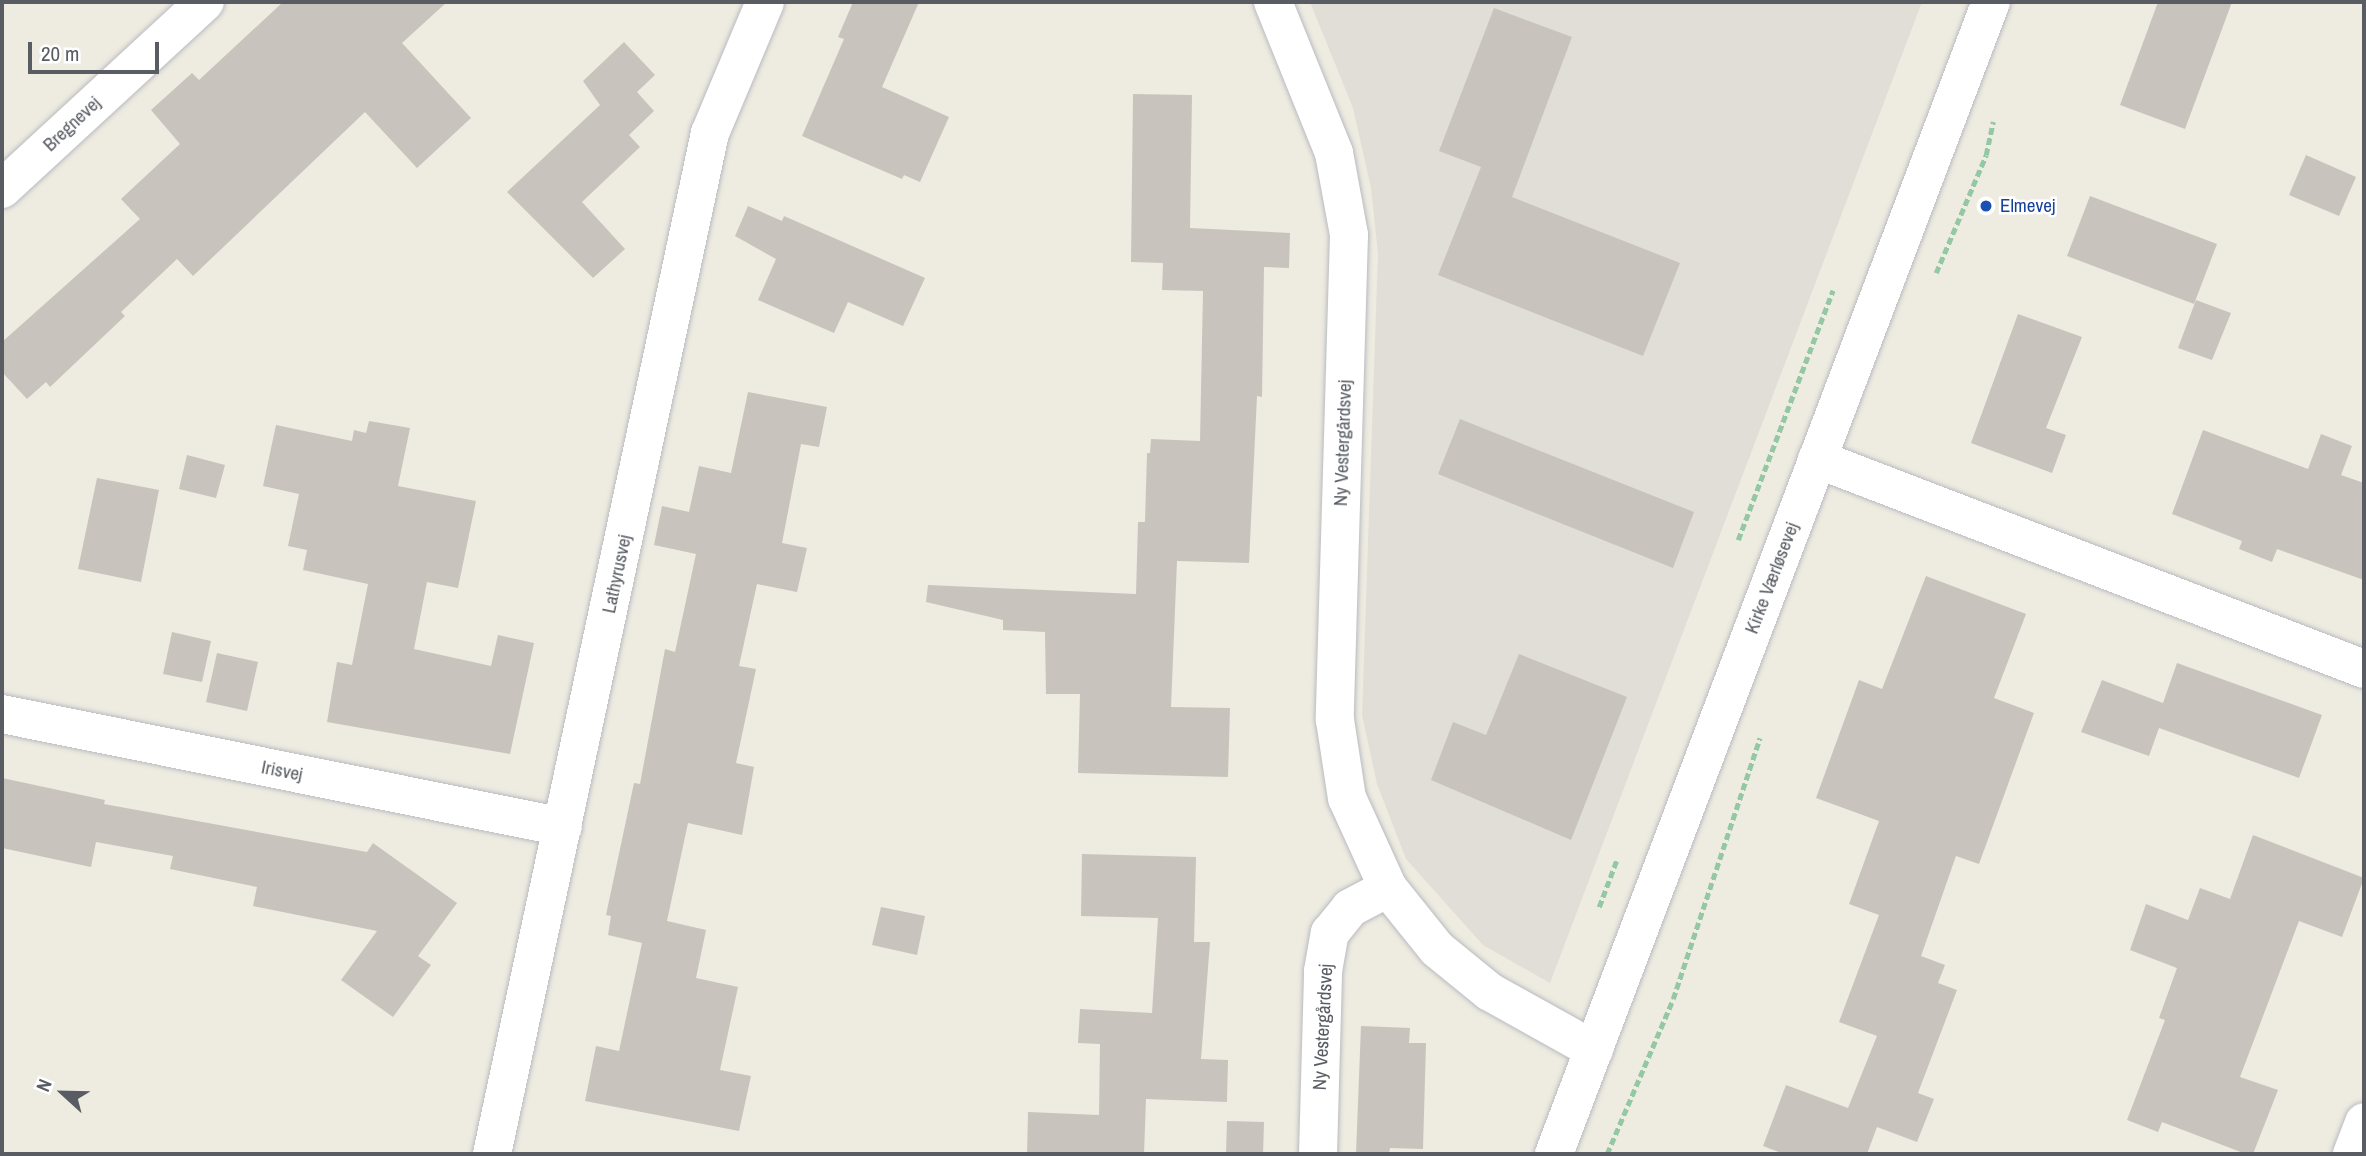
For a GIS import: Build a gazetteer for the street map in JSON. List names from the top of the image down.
{
  "streets": {
    "street": [
      "Bregnevej",
      "Ny Vestergårdsvej",
      "Lathyrusvej",
      "Kirke Værløsevej",
      "Irisvej"
    ]
  },
  "crossings": [
    ["Ny Vestergårdsvej", "Kirke Værløsevej"],
    ["Lathyrusvej", "Irisvej"]
  ],
  "places": ["Elmevej"],
  "scale_bar": "20 m",
  "north": "left"
}
